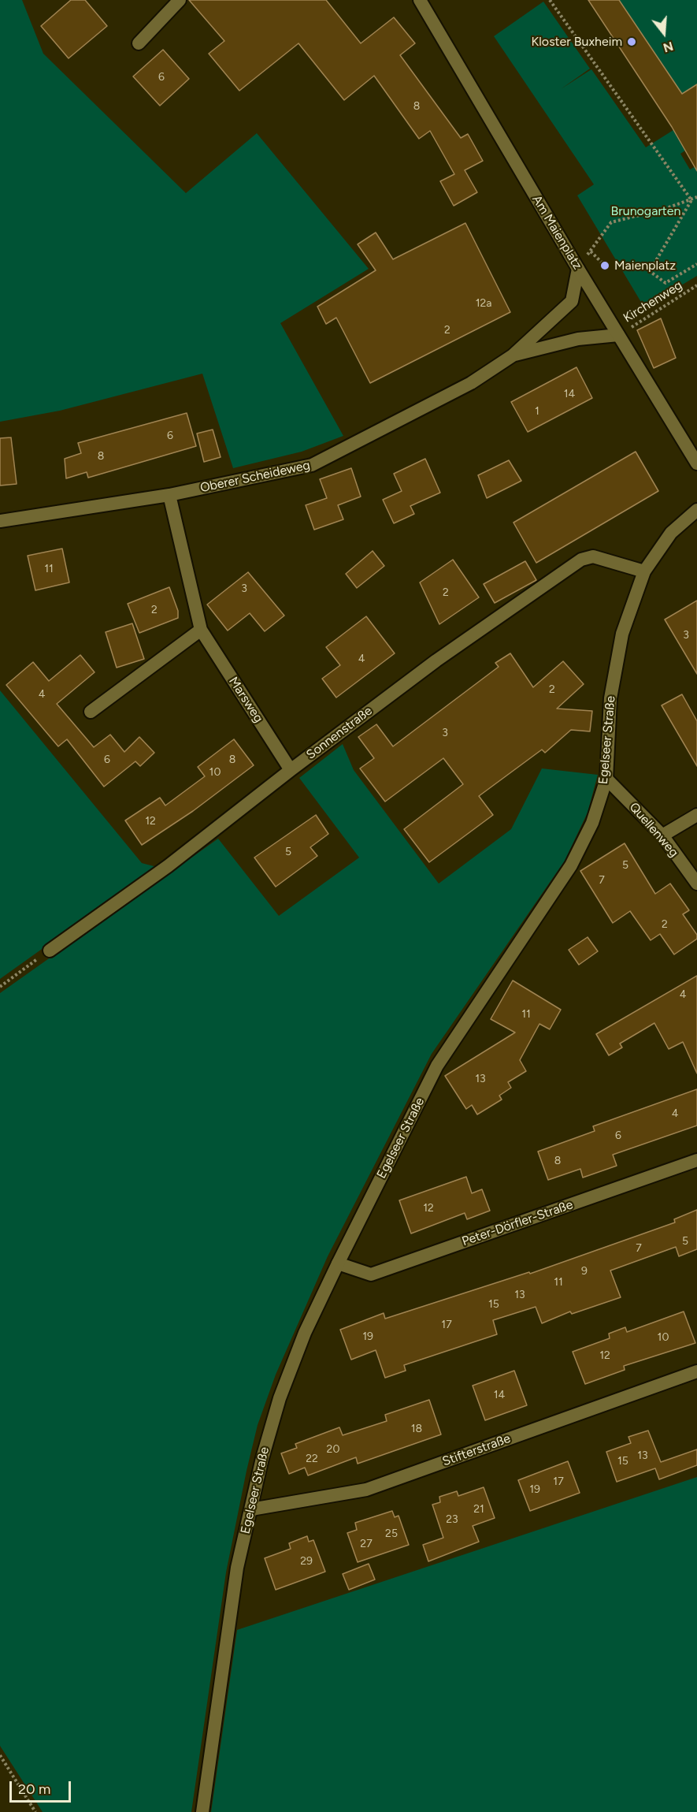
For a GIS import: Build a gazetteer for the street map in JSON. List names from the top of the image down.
{
  "streets": {
    "street": [
      "Am Maienplatz",
      "Oberer Scheideweg",
      "Marsweg",
      "Sonnenstraße",
      "Egelseer Straße",
      "Quellenweg",
      "Peter-Dörfler-Straße",
      "Stifterstraße"
    ],
    "path": ["Kirchenweg"]
  },
  "crossings": [
    ["Am Maienplatz", "Kirchenweg"],
    ["Am Maienplatz", "Oberer Scheideweg"],
    ["Kirchenweg", "Oberer Scheideweg"],
    ["Oberer Scheideweg", "Marsweg"],
    ["Marsweg", "Sonnenstraße"],
    ["Sonnenstraße", "Egelseer Straße"],
    ["Egelseer Straße", "Quellenweg"],
    ["Egelseer Straße", "Peter-Dörfler-Straße"],
    ["Egelseer Straße", "Stifterstraße"]
  ],
  "parks": ["Brunogarten"],
  "places": ["Kloster Buxheim", "Maienplatz"],
  "house_numbers": [
    "6",
    "8",
    "12a",
    "2",
    "14",
    "1",
    "6",
    "8",
    "11",
    "3",
    "2",
    "2",
    "3",
    "4",
    "2",
    "4",
    "3",
    "6",
    "8",
    "10",
    "12",
    "5",
    "5",
    "7",
    "2",
    "4",
    "11",
    "13",
    "4",
    "6",
    "8",
    "12",
    "5",
    "7",
    "9",
    "11",
    "13",
    "15",
    "17",
    "19",
    "10",
    "12",
    "14",
    "18",
    "20",
    "13",
    "22",
    "15",
    "17",
    "19",
    "21",
    "23",
    "25",
    "27",
    "29"
  ],
  "scale_bar": "20 m",
  "north": "bottom"
}
